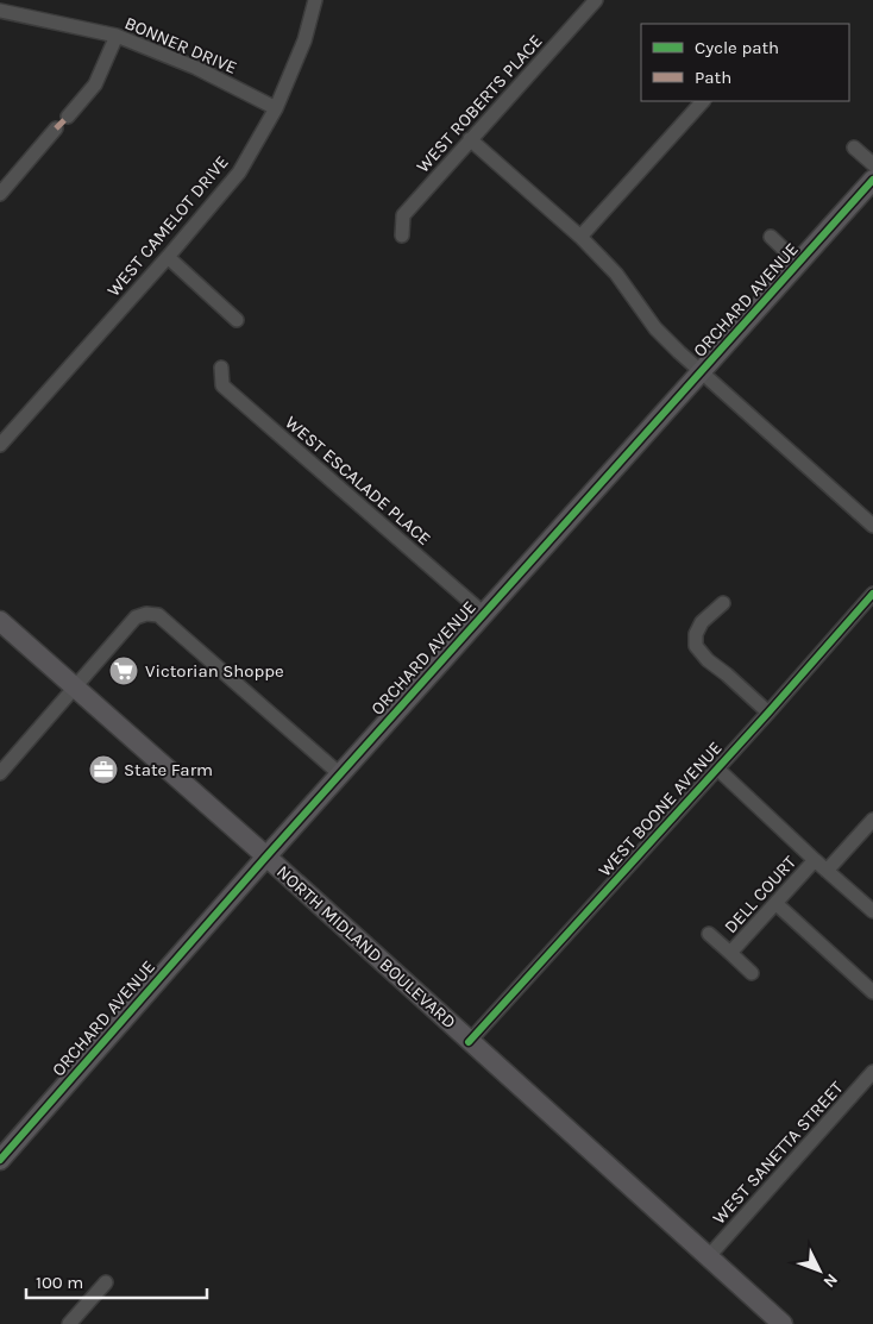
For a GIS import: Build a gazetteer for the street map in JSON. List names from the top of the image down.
{
  "streets": {
    "street": [
      "BONNER DRIVE",
      "WEST ROBERTS PLACE",
      "WEST CAMELOT DRIVE",
      "ORCHARD AVENUE",
      "WEST ESCALADE PLACE",
      "WEST BOONE AVENUE",
      "DELL COURT",
      "NORTH MIDLAND BOULEVARD",
      "WEST SANETTA STREET"
    ]
  },
  "crossings": [
    ["BONNER DRIVE", "WEST CAMELOT DRIVE"],
    ["ORCHARD AVENUE", "WEST ESCALADE PLACE"],
    ["ORCHARD AVENUE", "NORTH MIDLAND BOULEVARD"],
    ["WEST BOONE AVENUE", "NORTH MIDLAND BOULEVARD"],
    ["NORTH MIDLAND BOULEVARD", "WEST SANETTA STREET"]
  ],
  "places": {
    "supermarket": ["Victorian Shoppe"],
    "office": ["State Farm"]
  },
  "legend": ["Cycle path", "Path"],
  "scale_bar": "100 m",
  "north": "bottom right"
}
